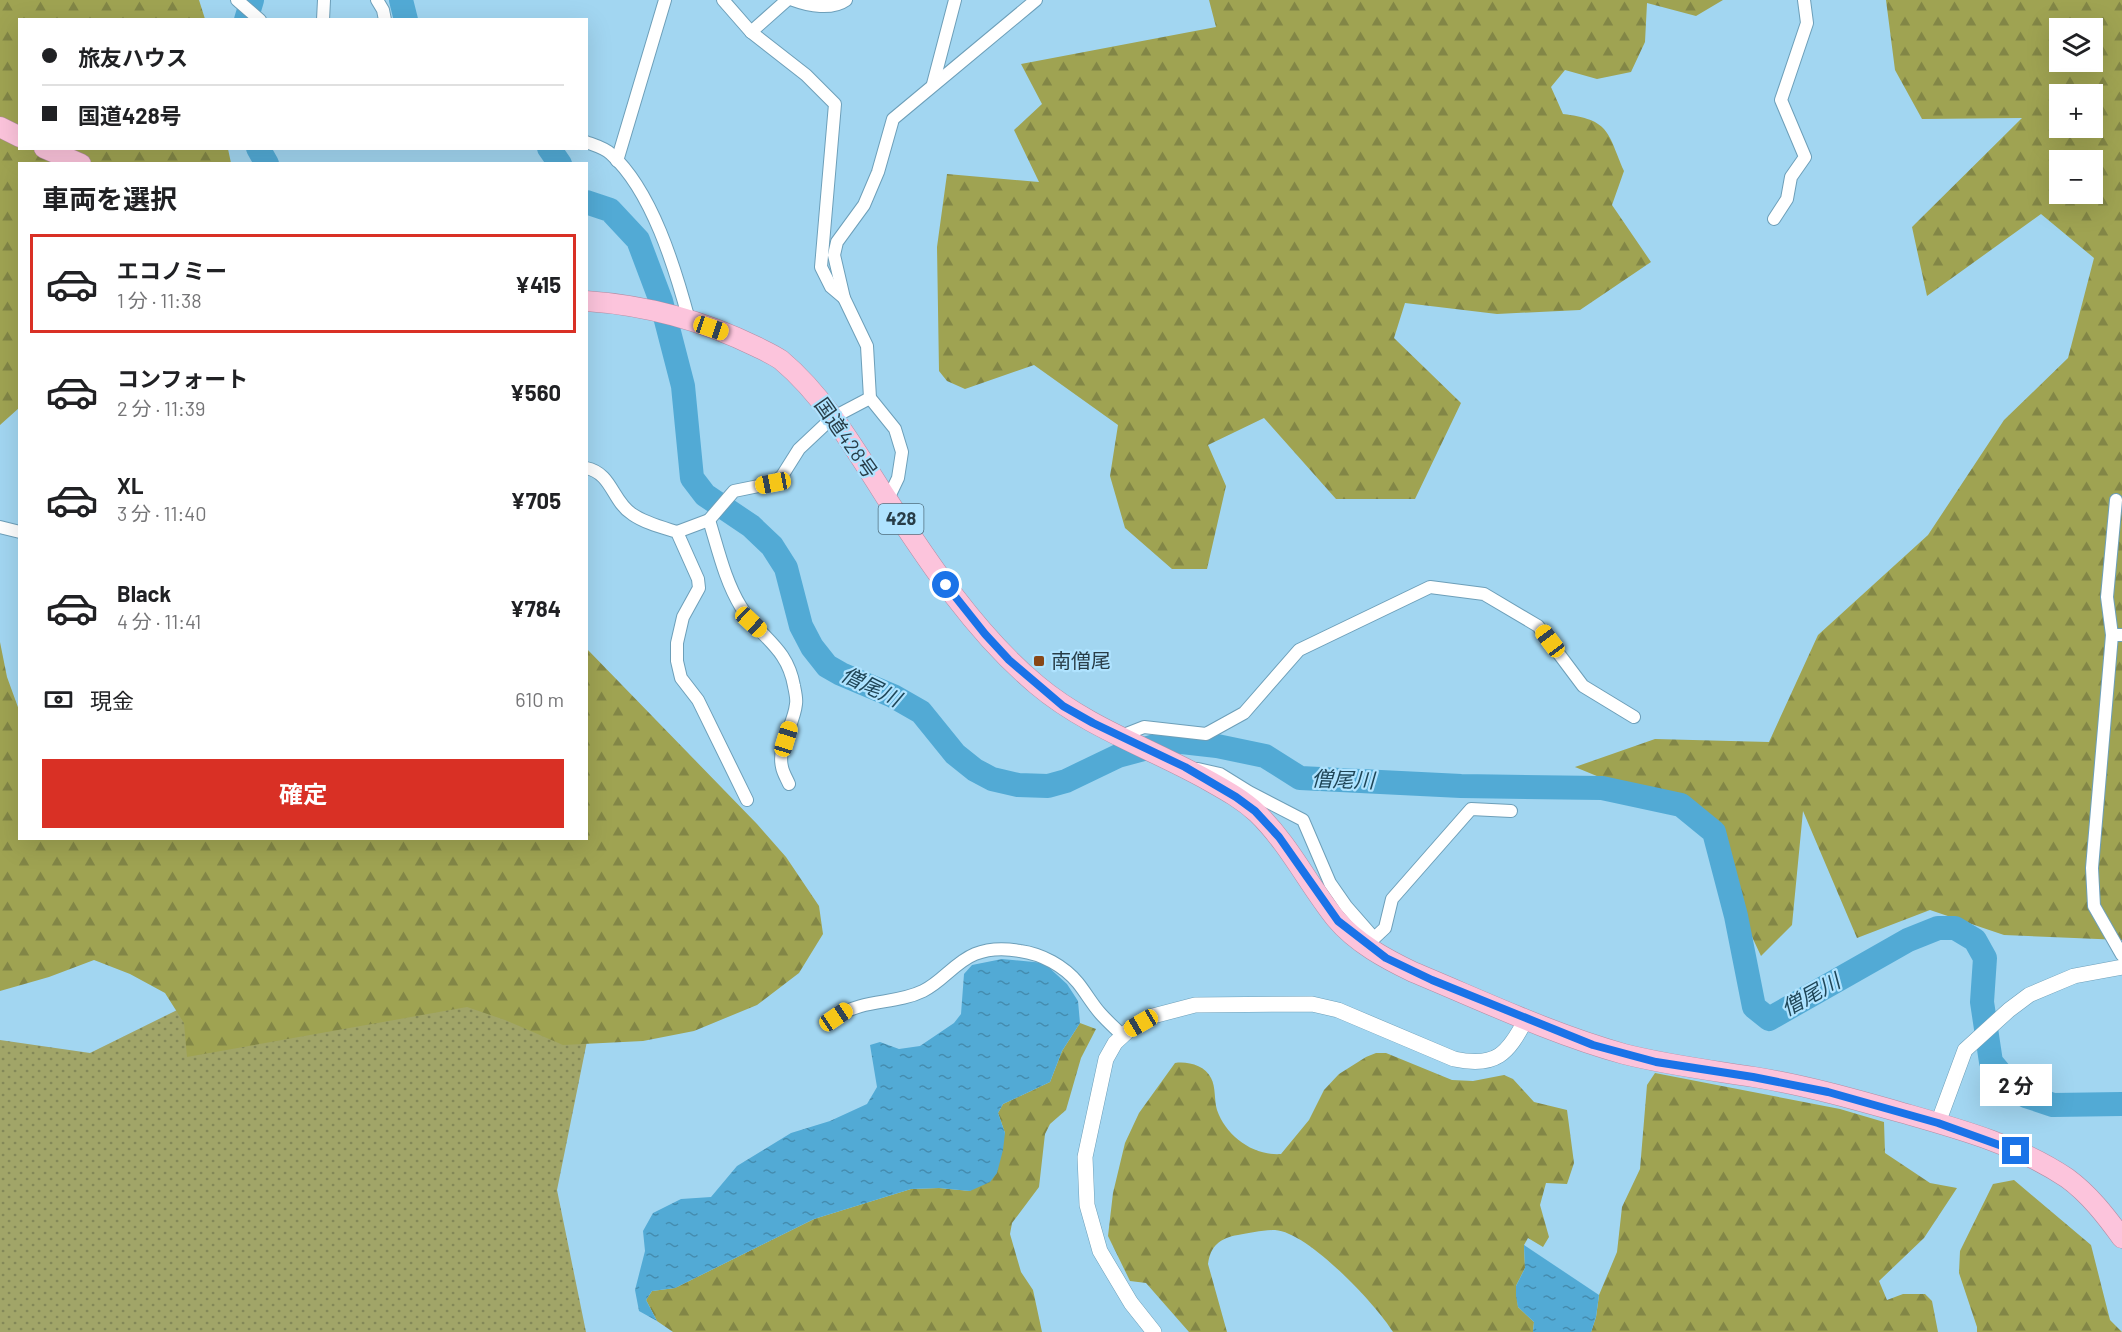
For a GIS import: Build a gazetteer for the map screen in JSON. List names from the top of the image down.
{
  "streets": {
    "highway": ["国道428号", "428"]
  },
  "water": ["僧尾川"],
  "places": {
    "transit": ["南僧尾"]
  },
  "page": {
    "map_buttons": ["+", "−"],
    "banner": ["旅友ハウス", "国道428号"],
    "heading": "車両を選択",
    "list": [
      {
        "name": "エコノミー",
        "note": "1 分 · 11:38",
        "value": "¥415"
      },
      {
        "name": "コンフォート",
        "note": "2 分 · 11:39",
        "value": "¥560"
      },
      {
        "name": "XL",
        "note": "3 分 · 11:40",
        "value": "¥705"
      },
      {
        "name": "Black",
        "note": "4 分 · 11:41",
        "value": "¥784"
      }
    ],
    "pay": ["現金", "610 m"],
    "buttons": "確定",
    "bubble": "2 分"
  }
}
